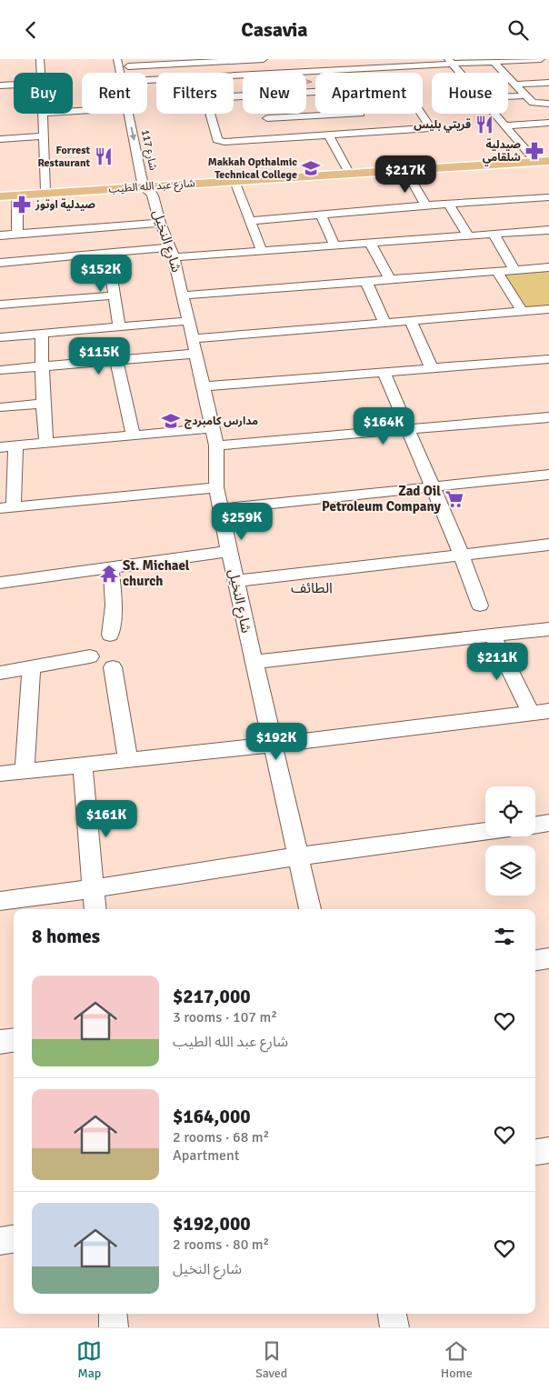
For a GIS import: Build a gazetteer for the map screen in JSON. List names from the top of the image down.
{
  "streets": {
    "main road": ["شارع عبد الله الطيب"],
    "street": ["شارع 117", "شارع النخيل"]
  },
  "crossings": [
    ["شارع 117", "شارع عبد الله الطيب"],
    ["شارع 117", "شارع النخيل"],
    ["شارع عبد الله الطيب", "شارع النخيل"]
  ],
  "districts": ["الطائف"],
  "places": {
    "restaurant": ["قريتي بليس", "Forrest Restaurant"],
    "pharmacy": ["صيدلية شلقامي", "صيدلية اوتوز"],
    "school or university": ["Makkah Opthalmic Technical College", "مدارس كامبردج"],
    "supermarket": ["Zad Oil Petroleum Company"],
    "temple": ["St. Michael church"]
  },
  "page": {
    "header": "Casavia",
    "chip": [
      "Buy",
      "Rent",
      "Filters",
      "New",
      "Apartment",
      "House"
    ],
    "price": [
      "$217K",
      "$152K",
      "$115K",
      "$164K",
      "$259K",
      "$211K",
      "$192K",
      "$161K"
    ],
    "heading": "8 homes",
    "list": [
      {
        "name": "$217,000",
        "note": "3 rooms · 107 m² · شارع عبد الله الطيب"
      },
      {
        "name": "$164,000",
        "note": "2 rooms · 68 m² · Apartment"
      },
      {
        "name": "$192,000",
        "note": "2 rooms · 80 m² · شارع النخيل"
      }
    ],
    "tabs": ["Map", "Saved", "Home"]
  }
}
